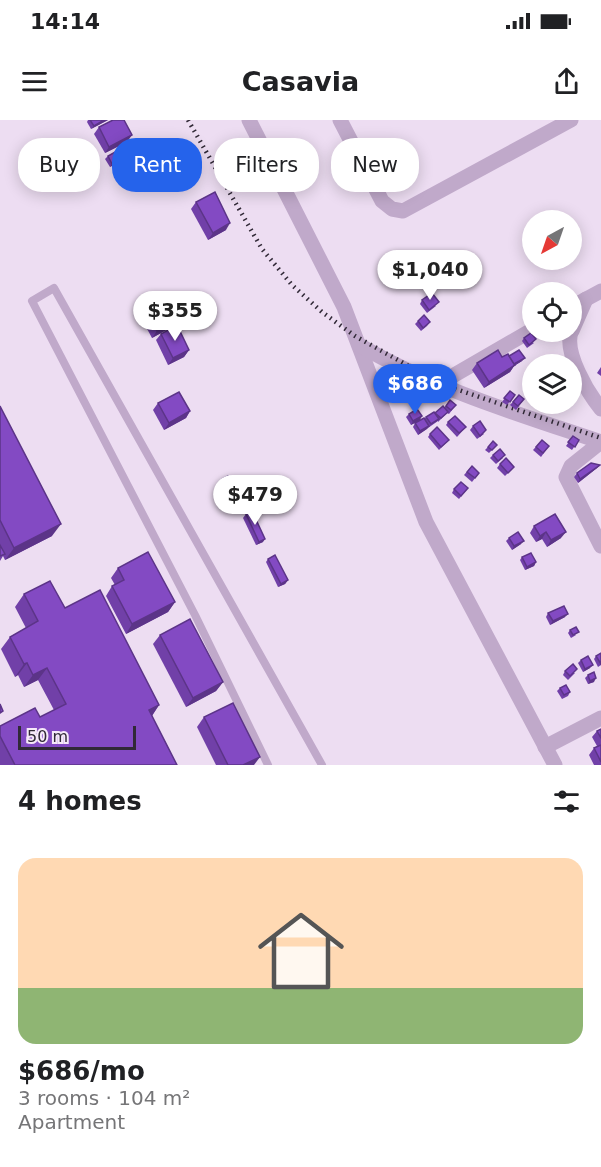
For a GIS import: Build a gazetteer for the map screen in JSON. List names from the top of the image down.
{
  "scale_bar": "50 m",
  "north": "bottom left",
  "page": {
    "status": "14:14",
    "header": "Casavia",
    "chip": [
      "Buy",
      "Rent",
      "Filters",
      "New"
    ],
    "price": [
      "$1,040",
      "$355",
      "$686",
      "$479"
    ],
    "scale": "50 m",
    "heading": "4 homes",
    "list": [
      {
        "name": "$686/mo",
        "note": "3 rooms · 104 m² · Apartment"
      }
    ]
  }
}
